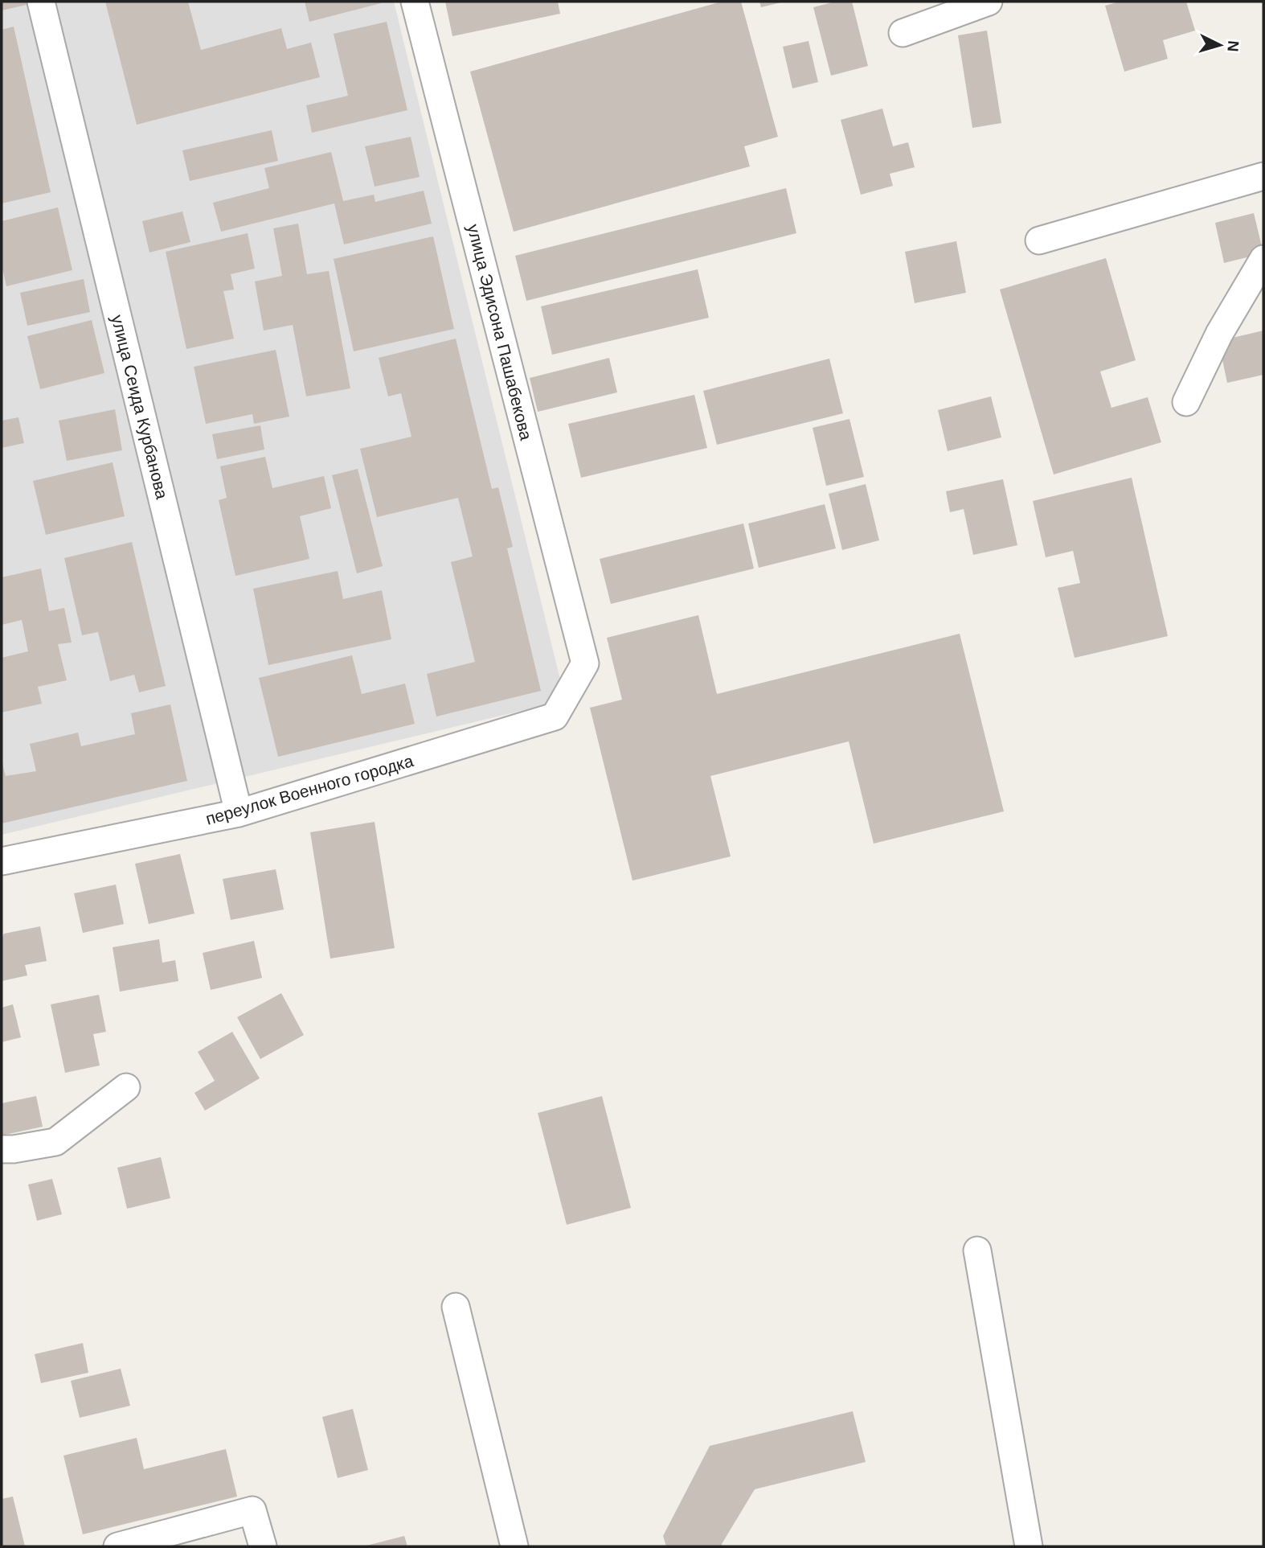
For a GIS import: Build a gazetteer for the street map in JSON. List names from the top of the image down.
{
  "streets": {
    "street": ["улица Эдисона Пашабекова", "улица Сеида Курбанова", "переулок Военного городка"]
  },
  "crossings": [
    ["улица Эдисона Пашабекова", "переулок Военного городка"],
    ["улица Сеида Курбанова", "переулок Военного городка"]
  ],
  "north": "right"
}
